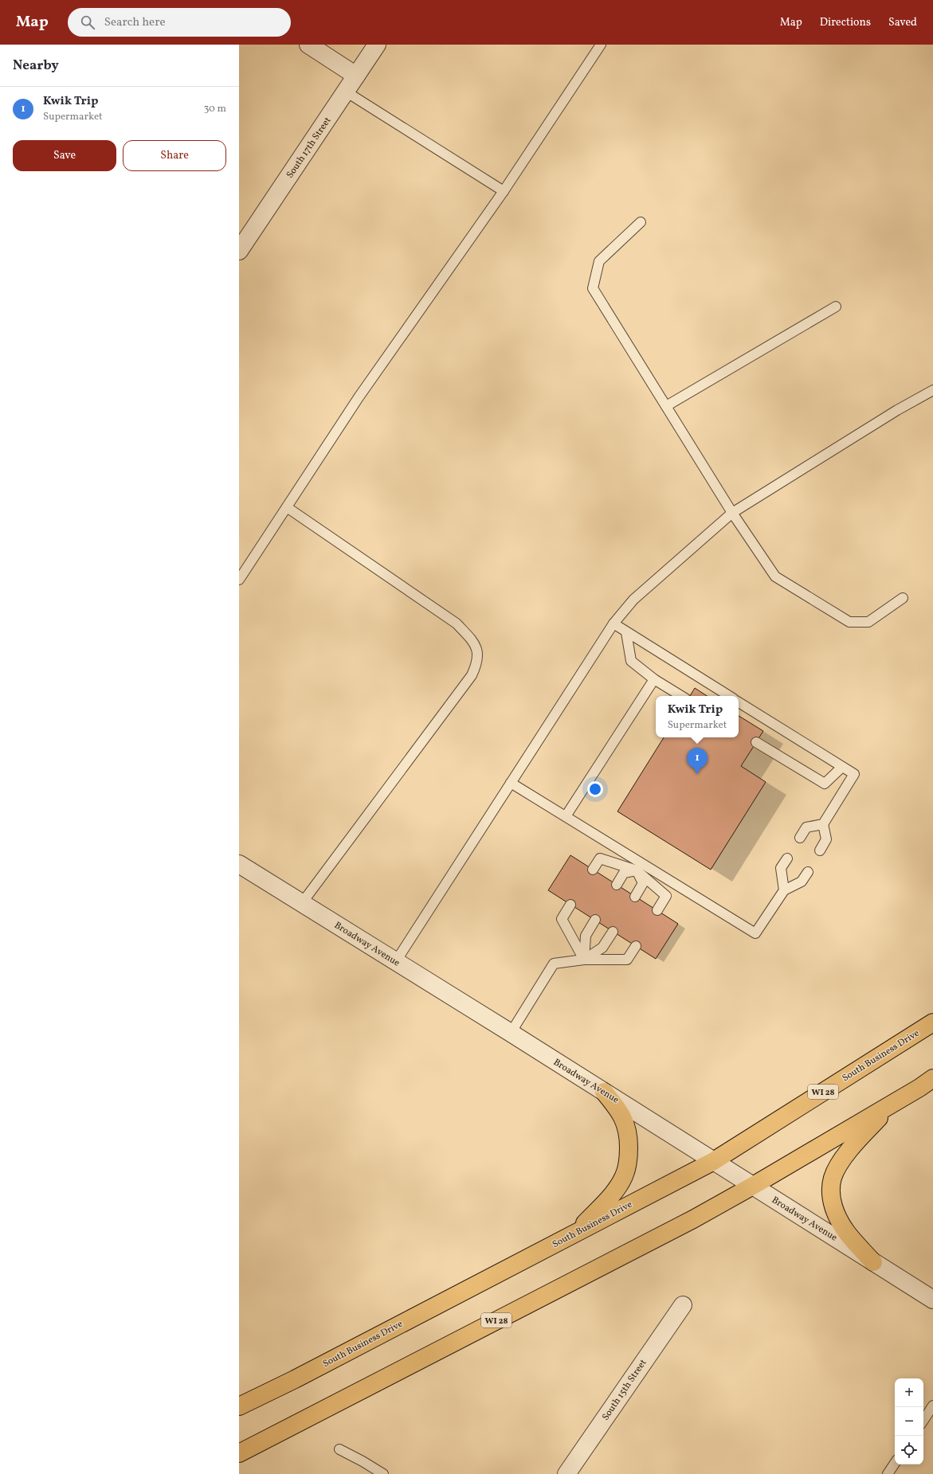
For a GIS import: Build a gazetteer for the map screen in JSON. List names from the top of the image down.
{
  "streets": {
    "main road": ["South Business Drive", "WI 28"],
    "street": ["South 17th Street", "Broadway Avenue", "South 15th Street"]
  },
  "crossings": [
    ["Broadway Avenue", "South Business Drive"],
    ["Broadway Avenue", "WI 28"]
  ],
  "page": {
    "header": "Map",
    "search": "Search here",
    "nav": ["Map", "Directions", "Saved"],
    "heading": "Nearby",
    "list": [
      {
        "mark": "1",
        "name": "Kwik Trip",
        "note": "Supermarket",
        "value": "30 m"
      }
    ],
    "buttons": ["Save", "Share"],
    "popup": ["Kwik Trip", "Supermarket"],
    "pins": "1",
    "map_buttons": ["+", "−"]
  }
}
